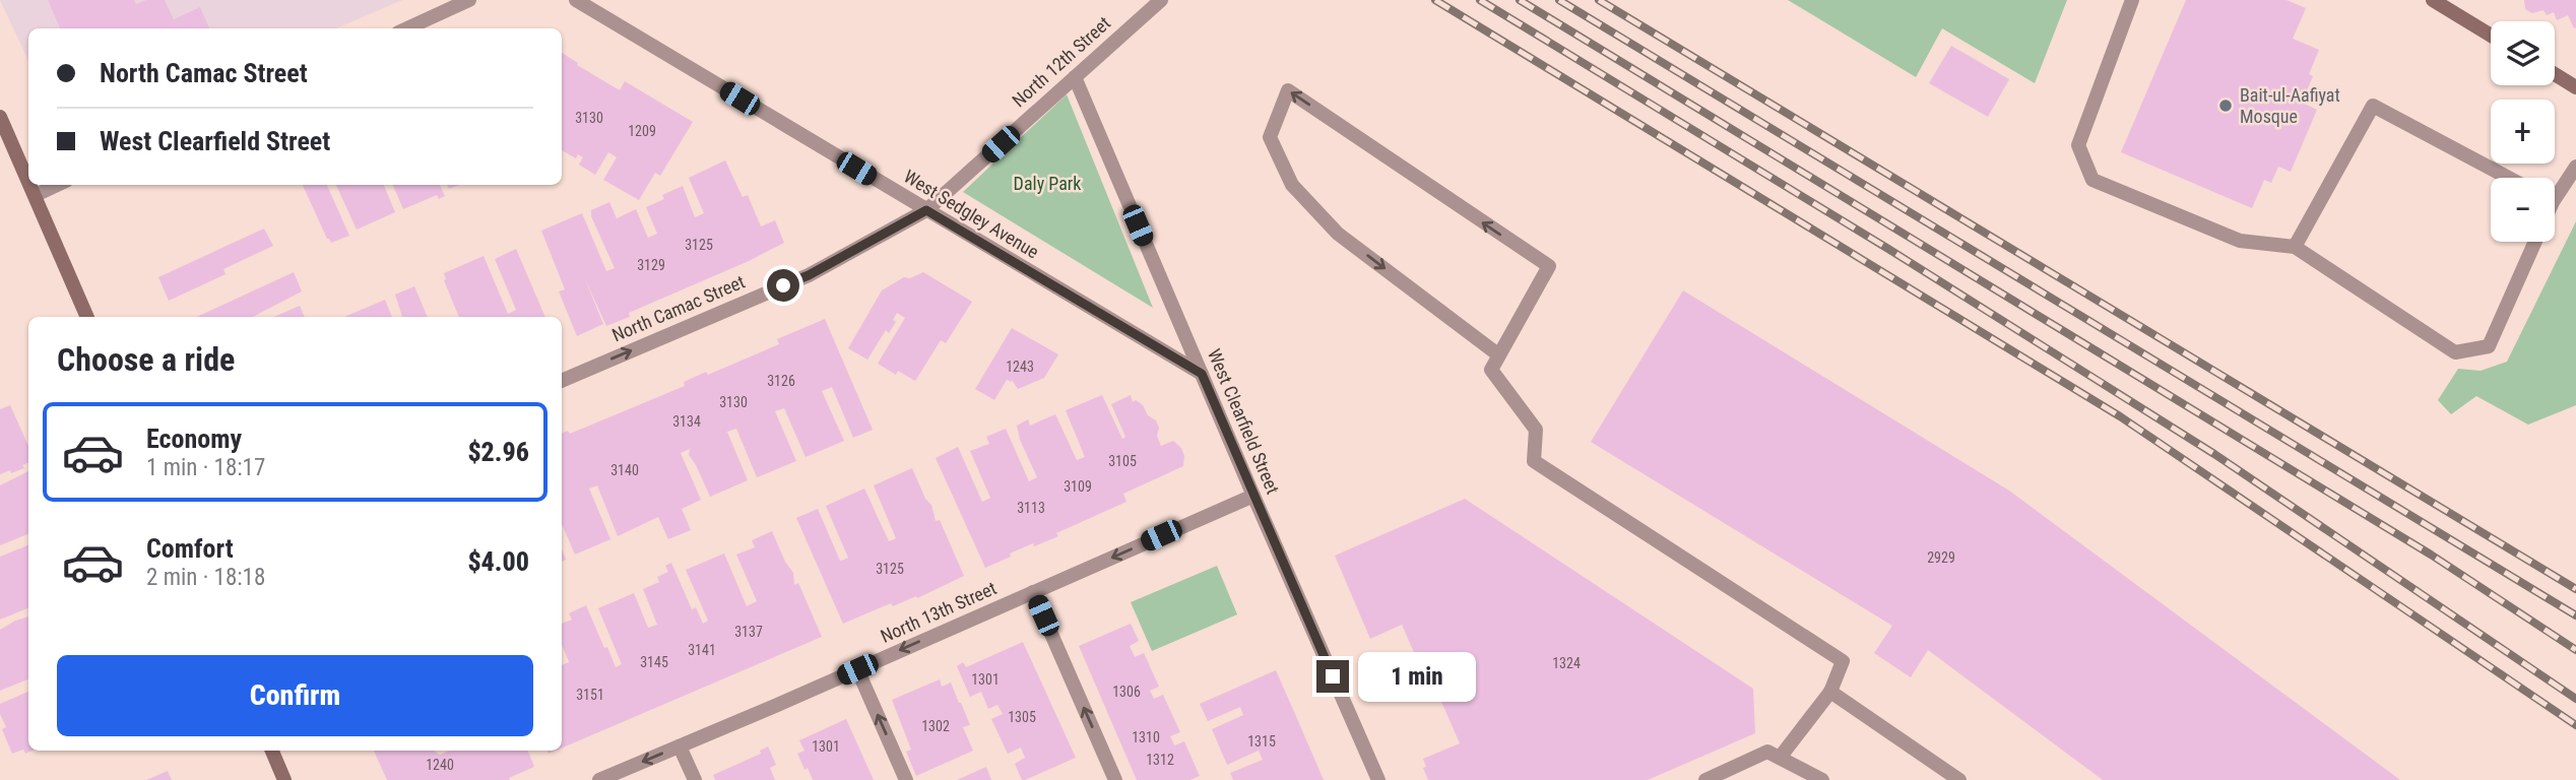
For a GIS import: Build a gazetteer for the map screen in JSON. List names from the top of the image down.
{
  "streets": {
    "street": [
      "North 12th Street",
      "West Sedgley Avenue",
      "North Camac Street",
      "West Clearfield Street",
      "North 13th Street"
    ]
  },
  "crossings": [
    ["North 12th Street", "West Sedgley Avenue"],
    ["North 12th Street", "North Camac Street"],
    ["North 12th Street", "West Clearfield Street"],
    ["West Sedgley Avenue", "North Camac Street"],
    ["West Sedgley Avenue", "West Clearfield Street"],
    ["West Clearfield Street", "North 13th Street"]
  ],
  "one_way": ["North Camac Street", "North 13th Street"],
  "parks": ["Daly Park"],
  "places": ["Bait-ul-Aafiyat Mosque"],
  "house_numbers": [
    "3130",
    "1209",
    "3125",
    "3129",
    "1243",
    "3126",
    "3130",
    "3134",
    "3105",
    "3140",
    "3109",
    "3113",
    "2929",
    "3125",
    "3137",
    "3141",
    "3145",
    "1324",
    "1301",
    "1306",
    "3151",
    "1305",
    "1302",
    "1310",
    "1315",
    "1301",
    "1312",
    "1240"
  ],
  "page": {
    "map_buttons": ["+", "−"],
    "banner": ["North Camac Street", "West Clearfield Street"],
    "heading": "Choose a ride",
    "list": [
      {
        "name": "Economy",
        "note": "1 min · 18:17",
        "value": "$2.96"
      },
      {
        "name": "Comfort",
        "note": "2 min · 18:18",
        "value": "$4.00"
      }
    ],
    "buttons": "Confirm",
    "bubble": "1 min"
  }
}
